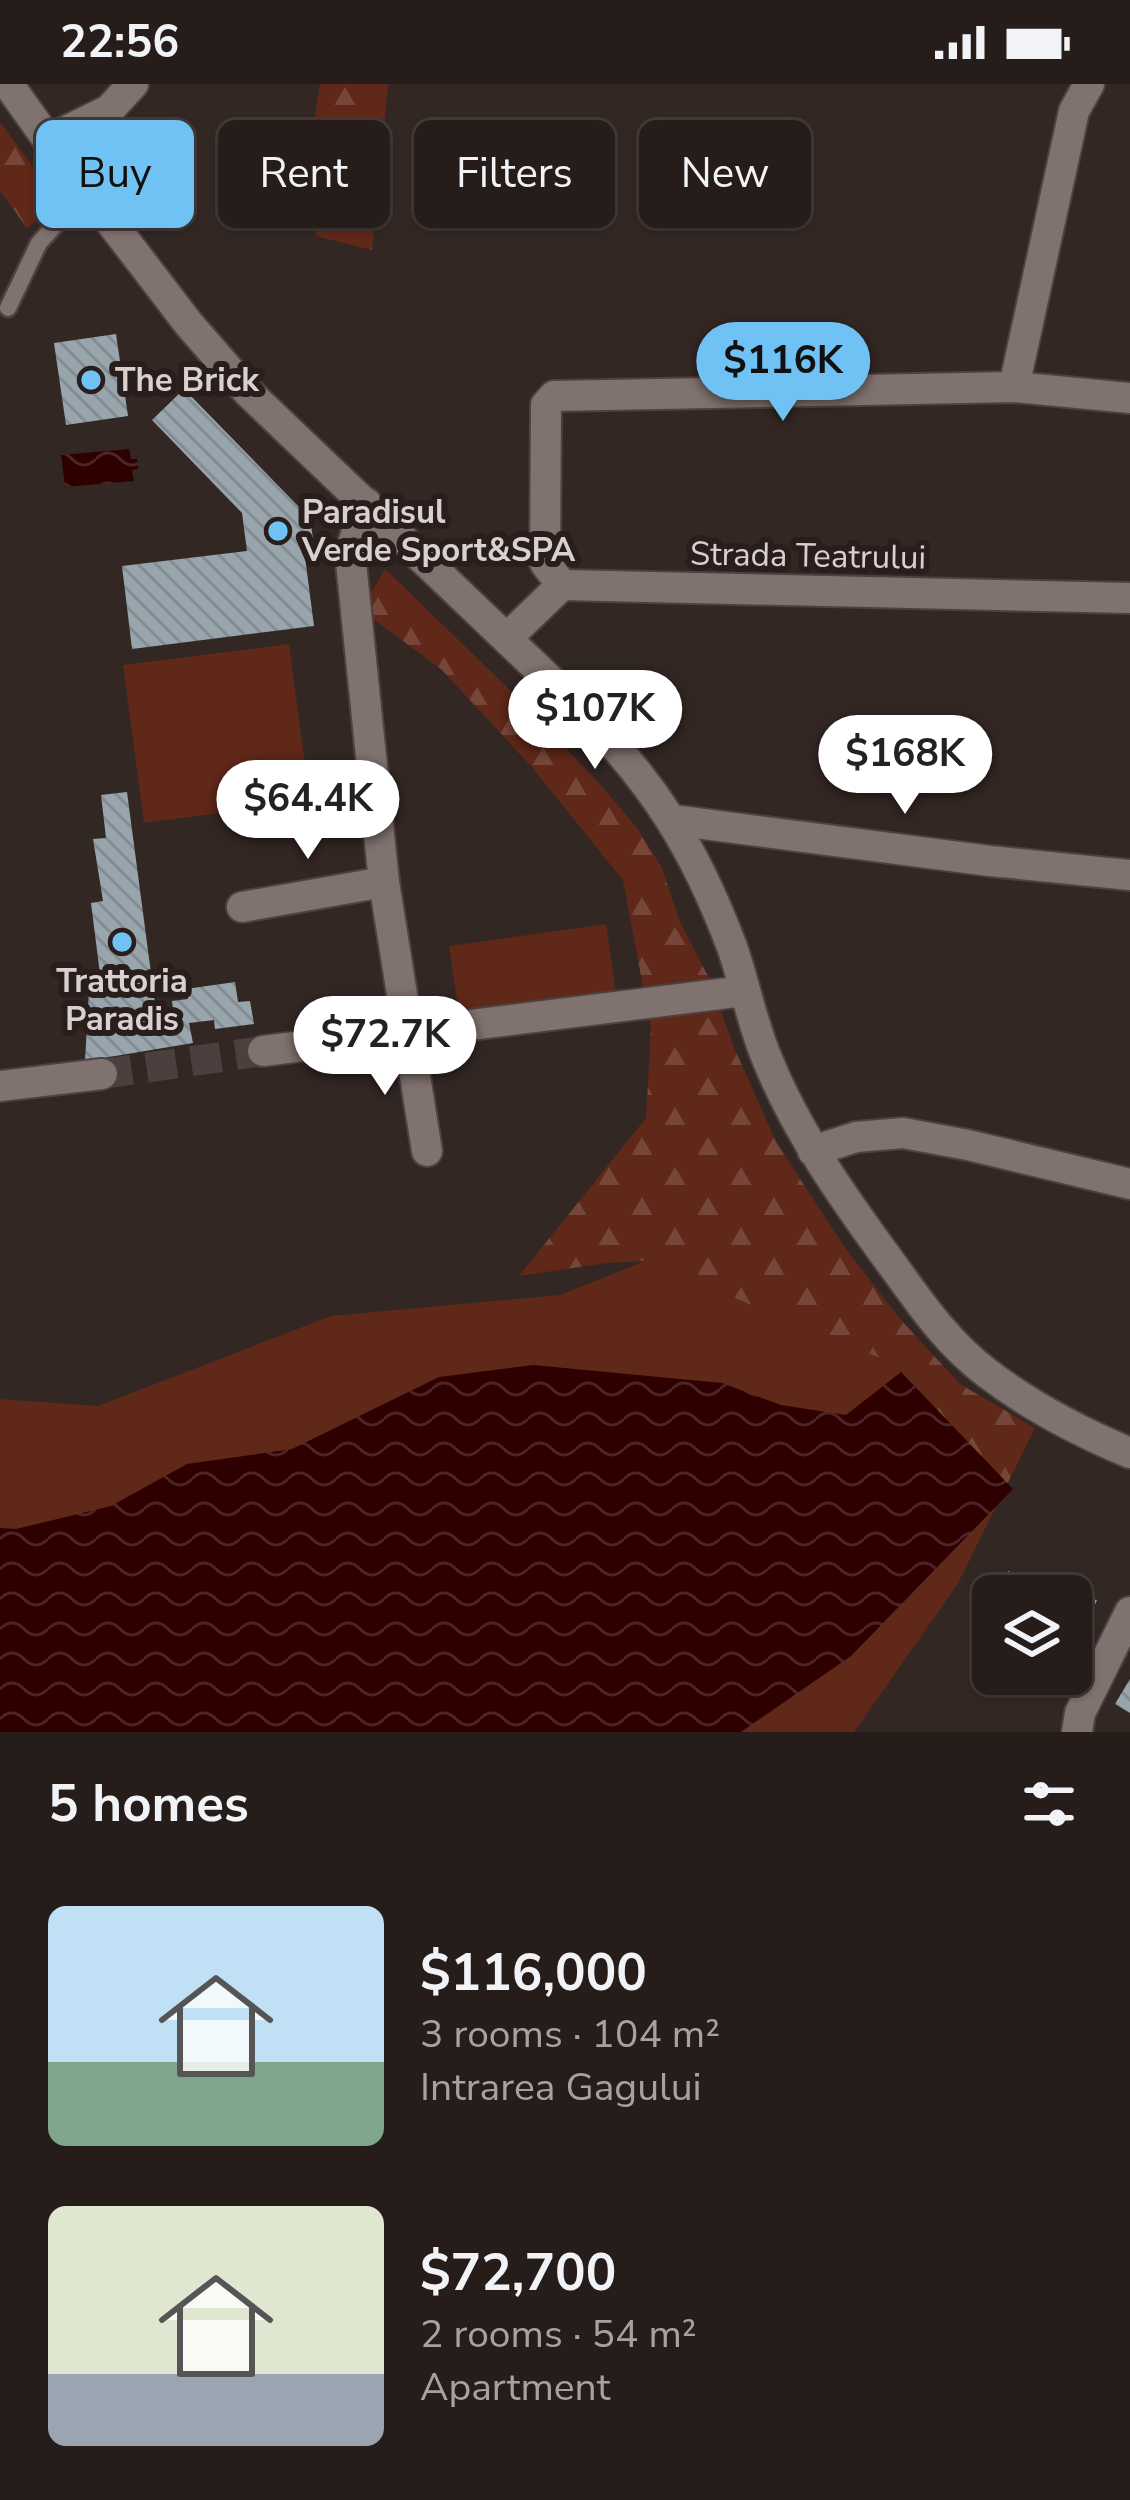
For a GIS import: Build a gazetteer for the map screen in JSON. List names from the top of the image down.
{
  "streets": {
    "street": ["Strada Teatrului"]
  },
  "places": ["The Brick", "Paradisul Verde Sport&SPA", "Trattoria Paradis"],
  "page": {
    "status": "22:56",
    "chip": [
      "Buy",
      "Rent",
      "Filters",
      "New"
    ],
    "price": [
      "$116K",
      "$107K",
      "$168K",
      "$64.4K",
      "$72.7K"
    ],
    "heading": "5 homes",
    "list": [
      {
        "name": "$116,000",
        "note": "3 rooms · 104 m² · Intrarea Gagului"
      },
      {
        "name": "$72,700",
        "note": "2 rooms · 54 m² · Apartment"
      }
    ]
  }
}
